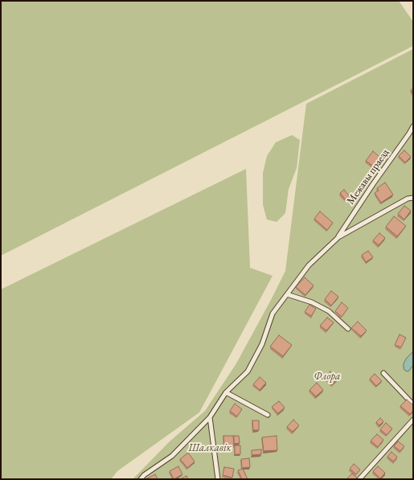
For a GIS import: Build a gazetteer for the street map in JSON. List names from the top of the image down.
{
  "streets": {
    "lane": ["Межавы праезд"]
  },
  "parks": ["Флора", "Шалкавік"]
}
